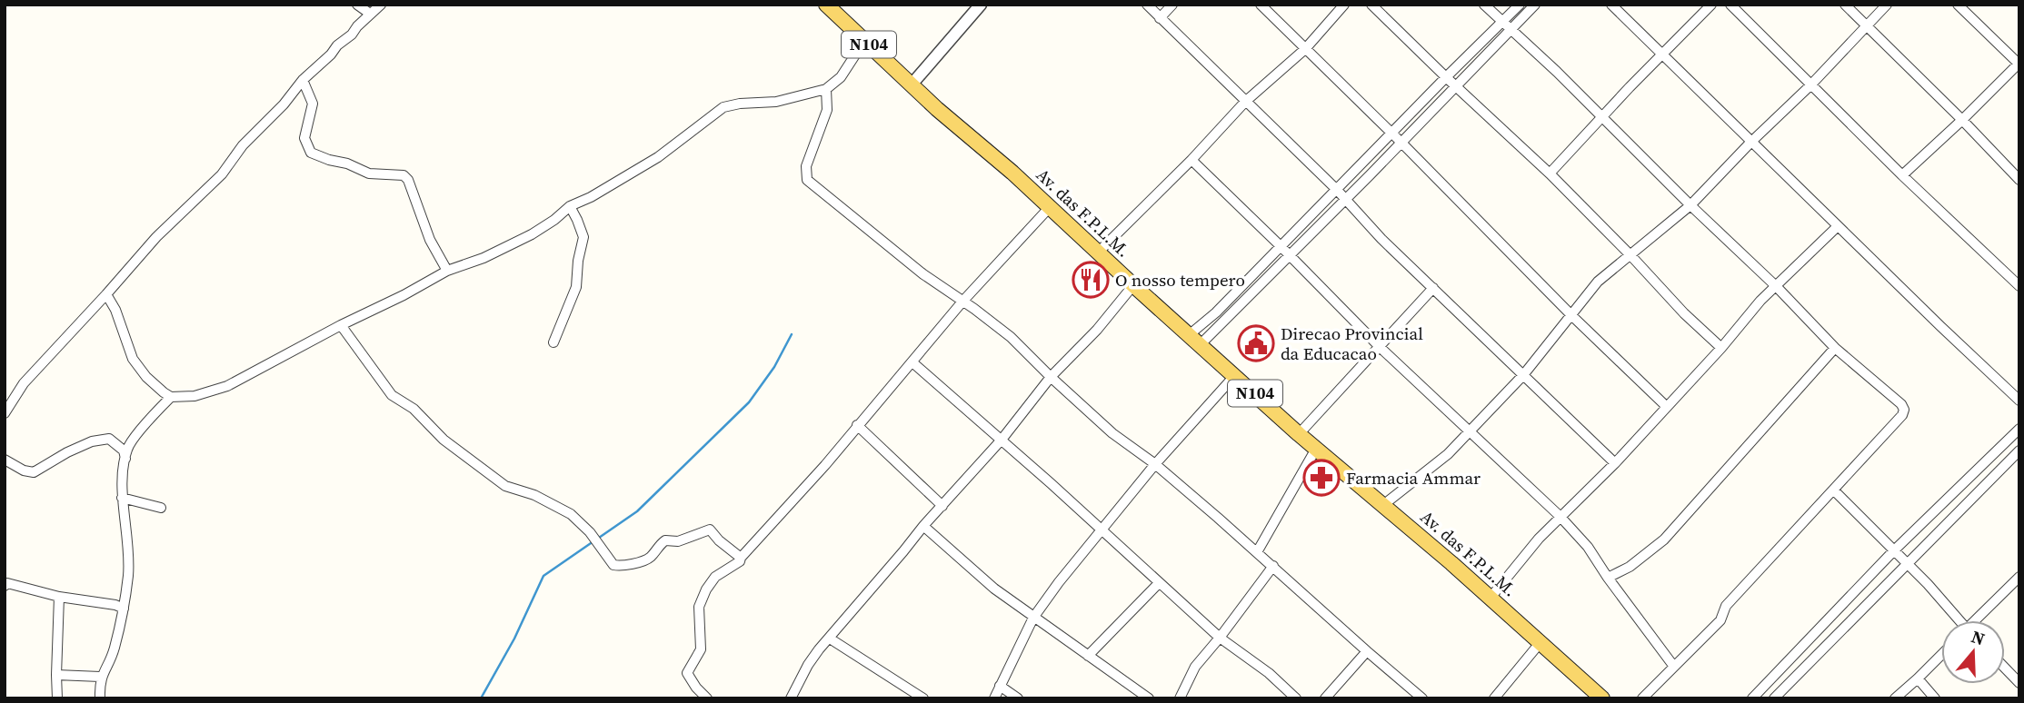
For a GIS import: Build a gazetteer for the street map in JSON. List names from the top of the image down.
{
  "streets": {
    "main road": ["N104", "Av. das F.P.L.M."]
  },
  "places": {
    "restaurant": ["O nosso tempero"],
    "public building": ["Direcao Provincial da Educacao"],
    "pharmacy": ["Farmacia Ammar"]
  },
  "north": "top"
}
